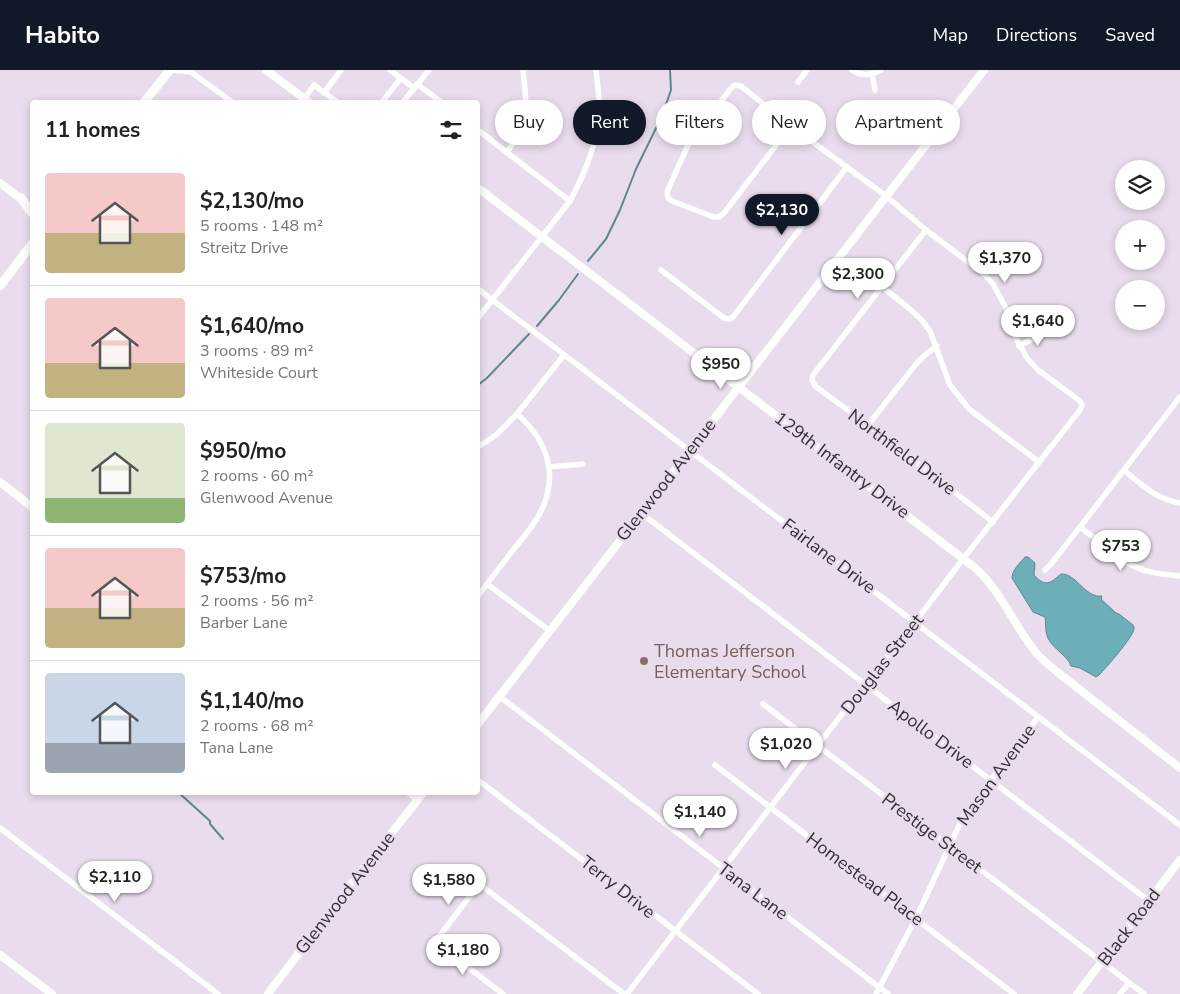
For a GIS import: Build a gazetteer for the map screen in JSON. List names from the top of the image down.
{
  "streets": {
    "street": [
      "Northfield Drive",
      "129th Infantry Drive",
      "Glenwood Avenue",
      "Fairlane Drive",
      "Douglas Street",
      "Apollo Drive",
      "Mason Avenue",
      "Prestige Street",
      "Homestead Place",
      "Terry Drive",
      "Tana Lane",
      "Black Road"
    ]
  },
  "crossings": [
    ["Northfield Drive", "Douglas Street"],
    ["129th Infantry Drive", "Glenwood Avenue"],
    ["129th Infantry Drive", "Douglas Street"],
    ["Glenwood Avenue", "Fairlane Drive"],
    ["Glenwood Avenue", "Apollo Drive"],
    ["Glenwood Avenue", "Tana Lane"],
    ["Fairlane Drive", "Douglas Street"],
    ["Fairlane Drive", "Mason Avenue"],
    ["Douglas Street", "Apollo Drive"],
    ["Douglas Street", "Prestige Street"],
    ["Douglas Street", "Homestead Place"],
    ["Douglas Street", "Terry Drive"],
    ["Douglas Street", "Tana Lane"],
    ["Apollo Drive", "Mason Avenue"],
    ["Apollo Drive", "Black Road"],
    ["Mason Avenue", "Prestige Street"],
    ["Mason Avenue", "Homestead Place"],
    ["Mason Avenue", "Tana Lane"],
    ["Prestige Street", "Black Road"]
  ],
  "places": ["Thomas Jefferson Elementary School"],
  "page": {
    "header": "Habito",
    "nav": ["Map", "Directions", "Saved"],
    "chip": [
      "Buy",
      "Rent",
      "Filters",
      "New",
      "Apartment"
    ],
    "heading": "11 homes",
    "map_buttons": ["+", "−"],
    "list": [
      {
        "name": "$2,130/mo",
        "note": "5 rooms · 148 m² · Streitz Drive"
      },
      {
        "name": "$1,640/mo",
        "note": "3 rooms · 89 m² · Whiteside Court"
      },
      {
        "name": "$950/mo",
        "note": "2 rooms · 60 m² · Glenwood Avenue"
      },
      {
        "name": "$753/mo",
        "note": "2 rooms · 56 m² · Barber Lane"
      },
      {
        "name": "$1,140/mo",
        "note": "2 rooms · 68 m² · Tana Lane"
      }
    ],
    "price": [
      "$2,130",
      "$1,370",
      "$2,300",
      "$1,640",
      "$950",
      "$753",
      "$1,020",
      "$1,140",
      "$2,110",
      "$1,580",
      "$1,180"
    ]
  }
}
